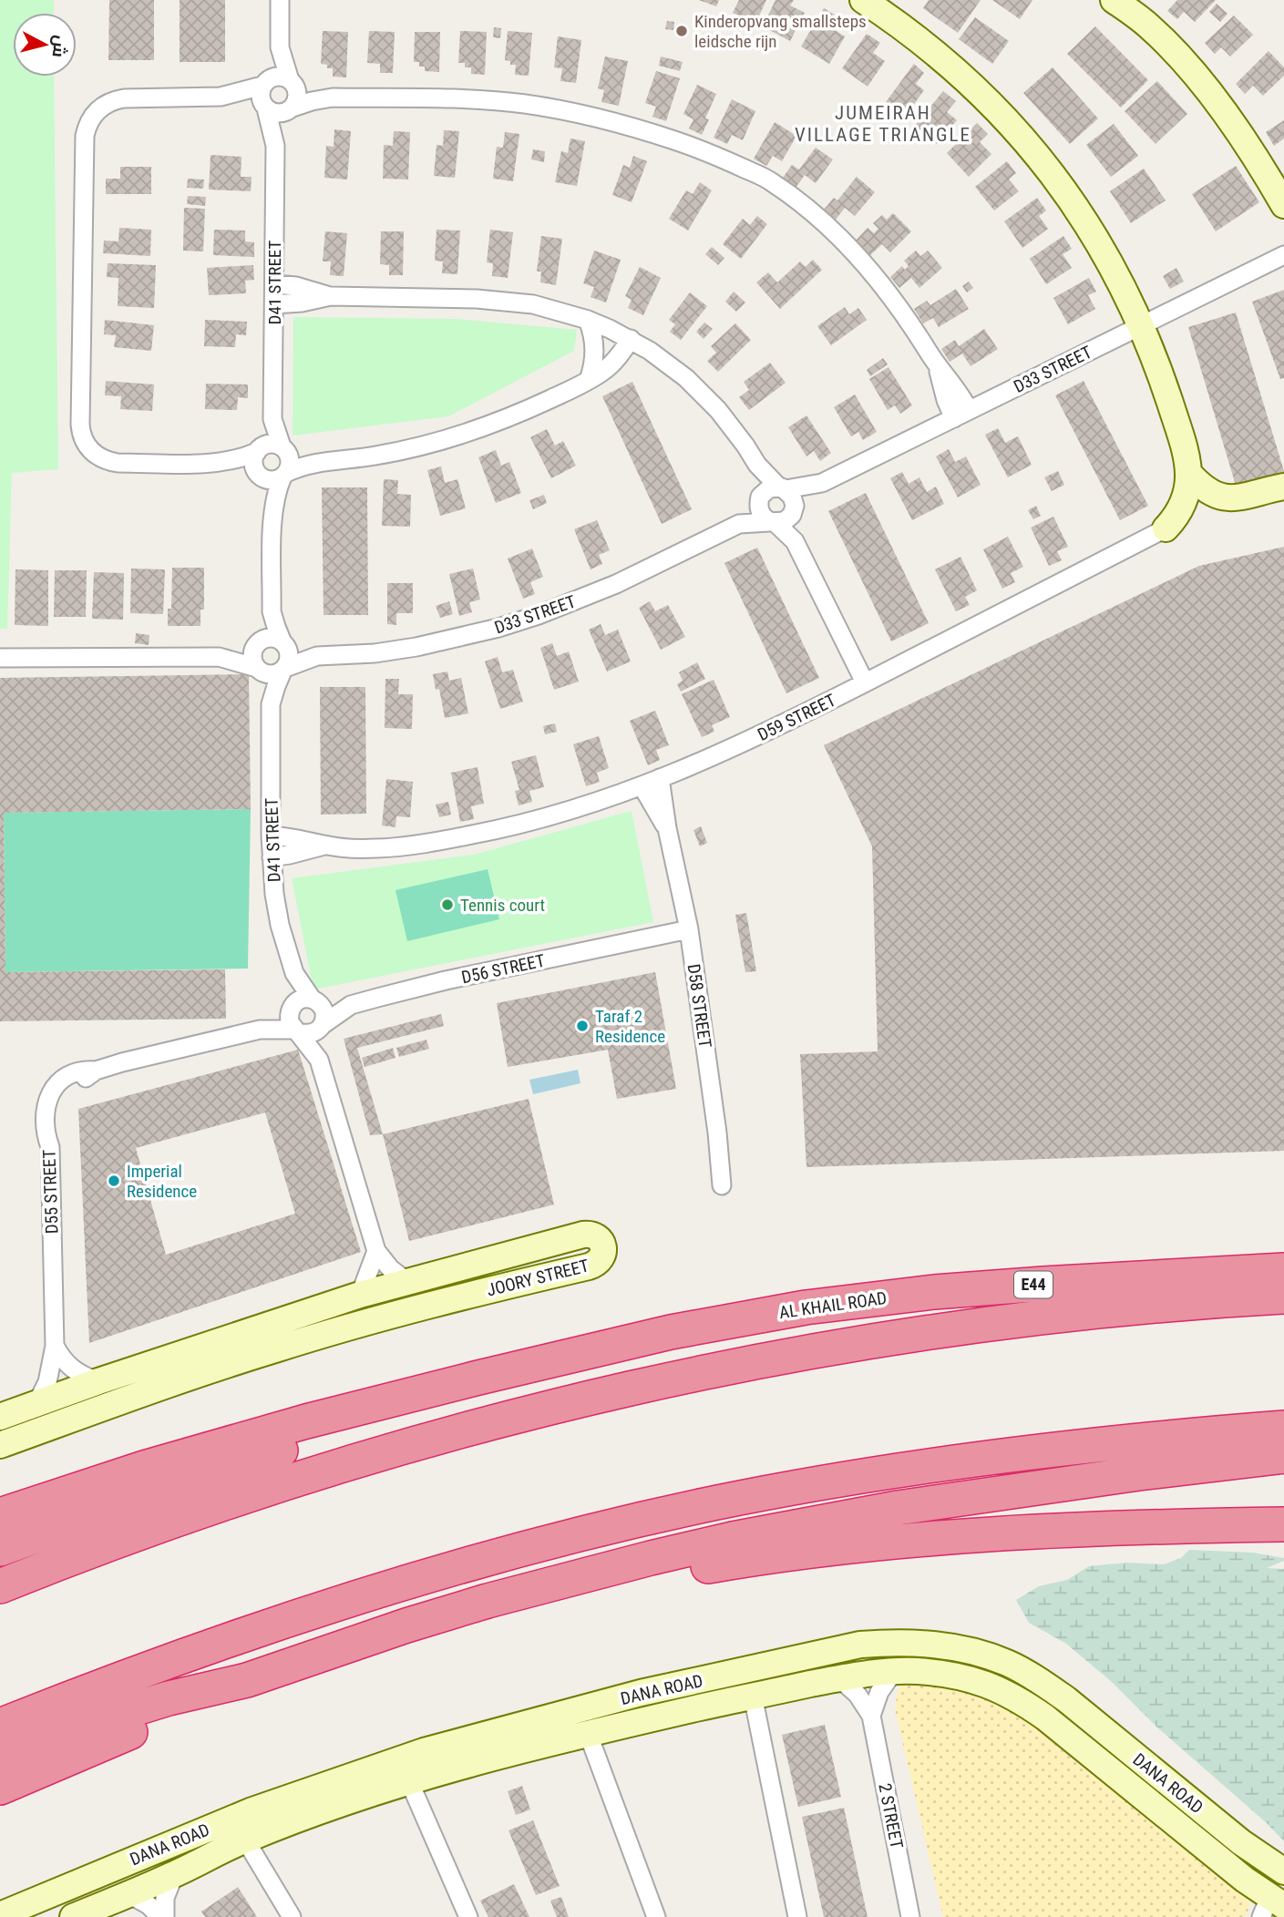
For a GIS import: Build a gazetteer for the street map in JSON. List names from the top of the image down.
{
  "streets": {
    "highway": ["E44", "AL KHAIL ROAD"],
    "street": [
      "D41 STREET",
      "D33 STREET",
      "D59 STREET",
      "D56 STREET",
      "D58 STREET",
      "D55 STREET",
      "JOORY STREET",
      "DANA ROAD",
      "2 STREET"
    ]
  },
  "crossings": [
    ["D41 STREET", "D33 STREET"],
    ["D41 STREET", "D59 STREET"],
    ["D41 STREET", "D56 STREET"],
    ["D59 STREET", "D58 STREET"],
    ["D56 STREET", "D58 STREET"],
    ["D55 STREET", "JOORY STREET"],
    ["DANA ROAD", "2 STREET"]
  ],
  "districts": ["JUMEIRAH VILLAGE TRIANGLE"],
  "places": [
    "Kinderopvang smallsteps leidsche rijn",
    "Tennis court",
    "Taraf 2 Residence",
    "Imperial Residence"
  ],
  "north": "right"
}
